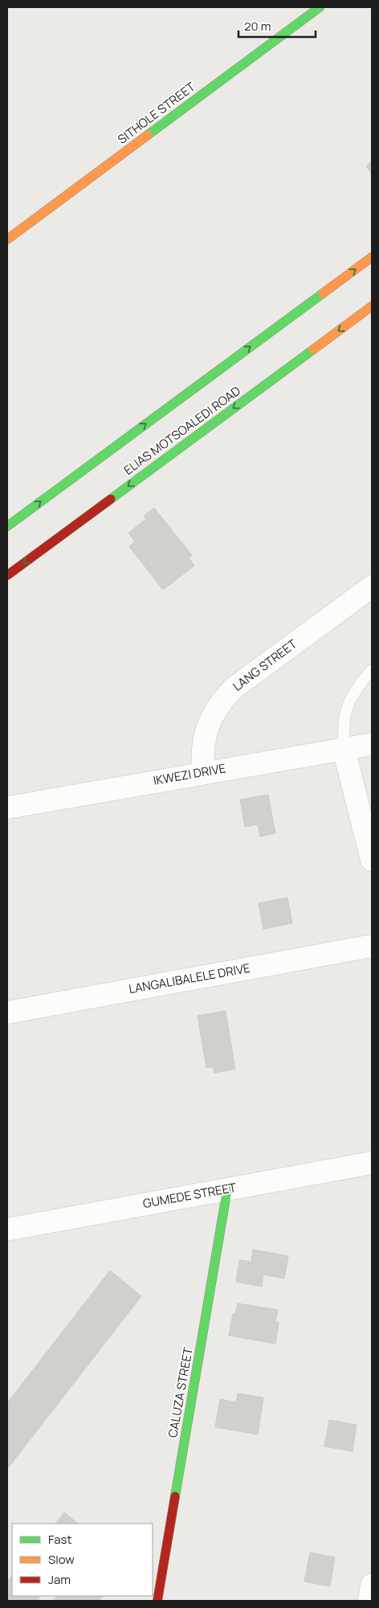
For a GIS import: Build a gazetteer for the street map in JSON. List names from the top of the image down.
{
  "streets": {
    "main road": ["SITHOLE STREET", "ELIAS MOTSOALEDI ROAD", "CALUZA STREET"],
    "street": [
      "LANG STREET",
      "IKWEZI DRIVE",
      "LANGALIBALELE DRIVE",
      "GUMEDE STREET"
    ]
  },
  "crossings": [
    ["LANG STREET", "IKWEZI DRIVE"],
    ["GUMEDE STREET", "CALUZA STREET"]
  ],
  "legend": ["Fast", "Slow", "Jam"],
  "scale_bar": "20 m"
}
